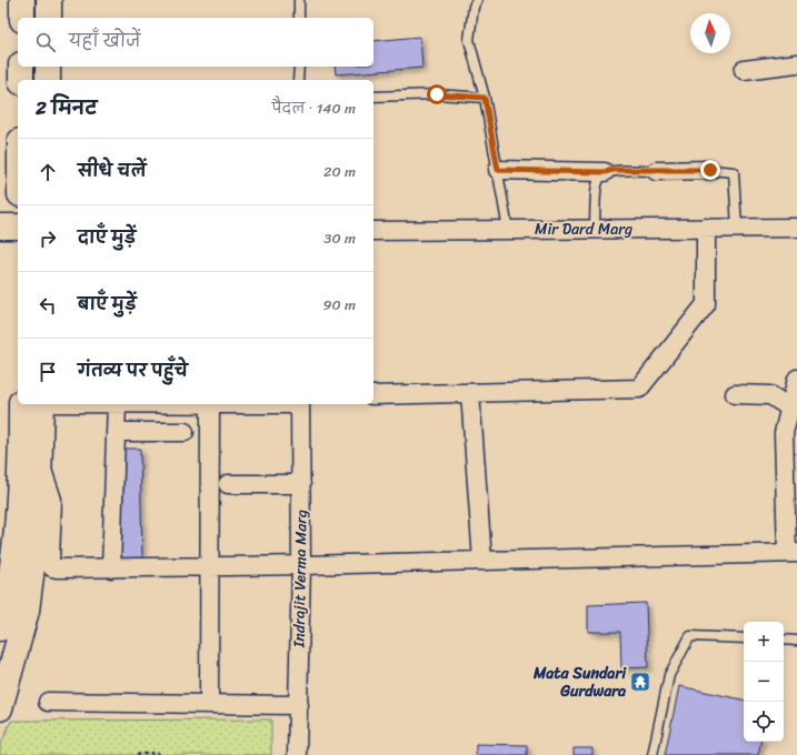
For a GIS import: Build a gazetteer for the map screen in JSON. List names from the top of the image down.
{
  "streets": {
    "street": ["Mir Dard Marg", "Indrajit Verma Marg"]
  },
  "places": {
    "temple": ["Mata Sundari Gurdwara"]
  },
  "north": "top",
  "page": {
    "search": "यहाँ खोजें",
    "heading": ["2 मिनट", "पैदल · 140 m"],
    "list": [
      ["सीधे चलें", "20 m"],
      ["दाएँ मुड़ें", "30 m"],
      ["बाएँ मुड़ें", "90 m"],
      "गंतव्य पर पहुँचे"
    ],
    "map_buttons": ["+", "−"]
  }
}
